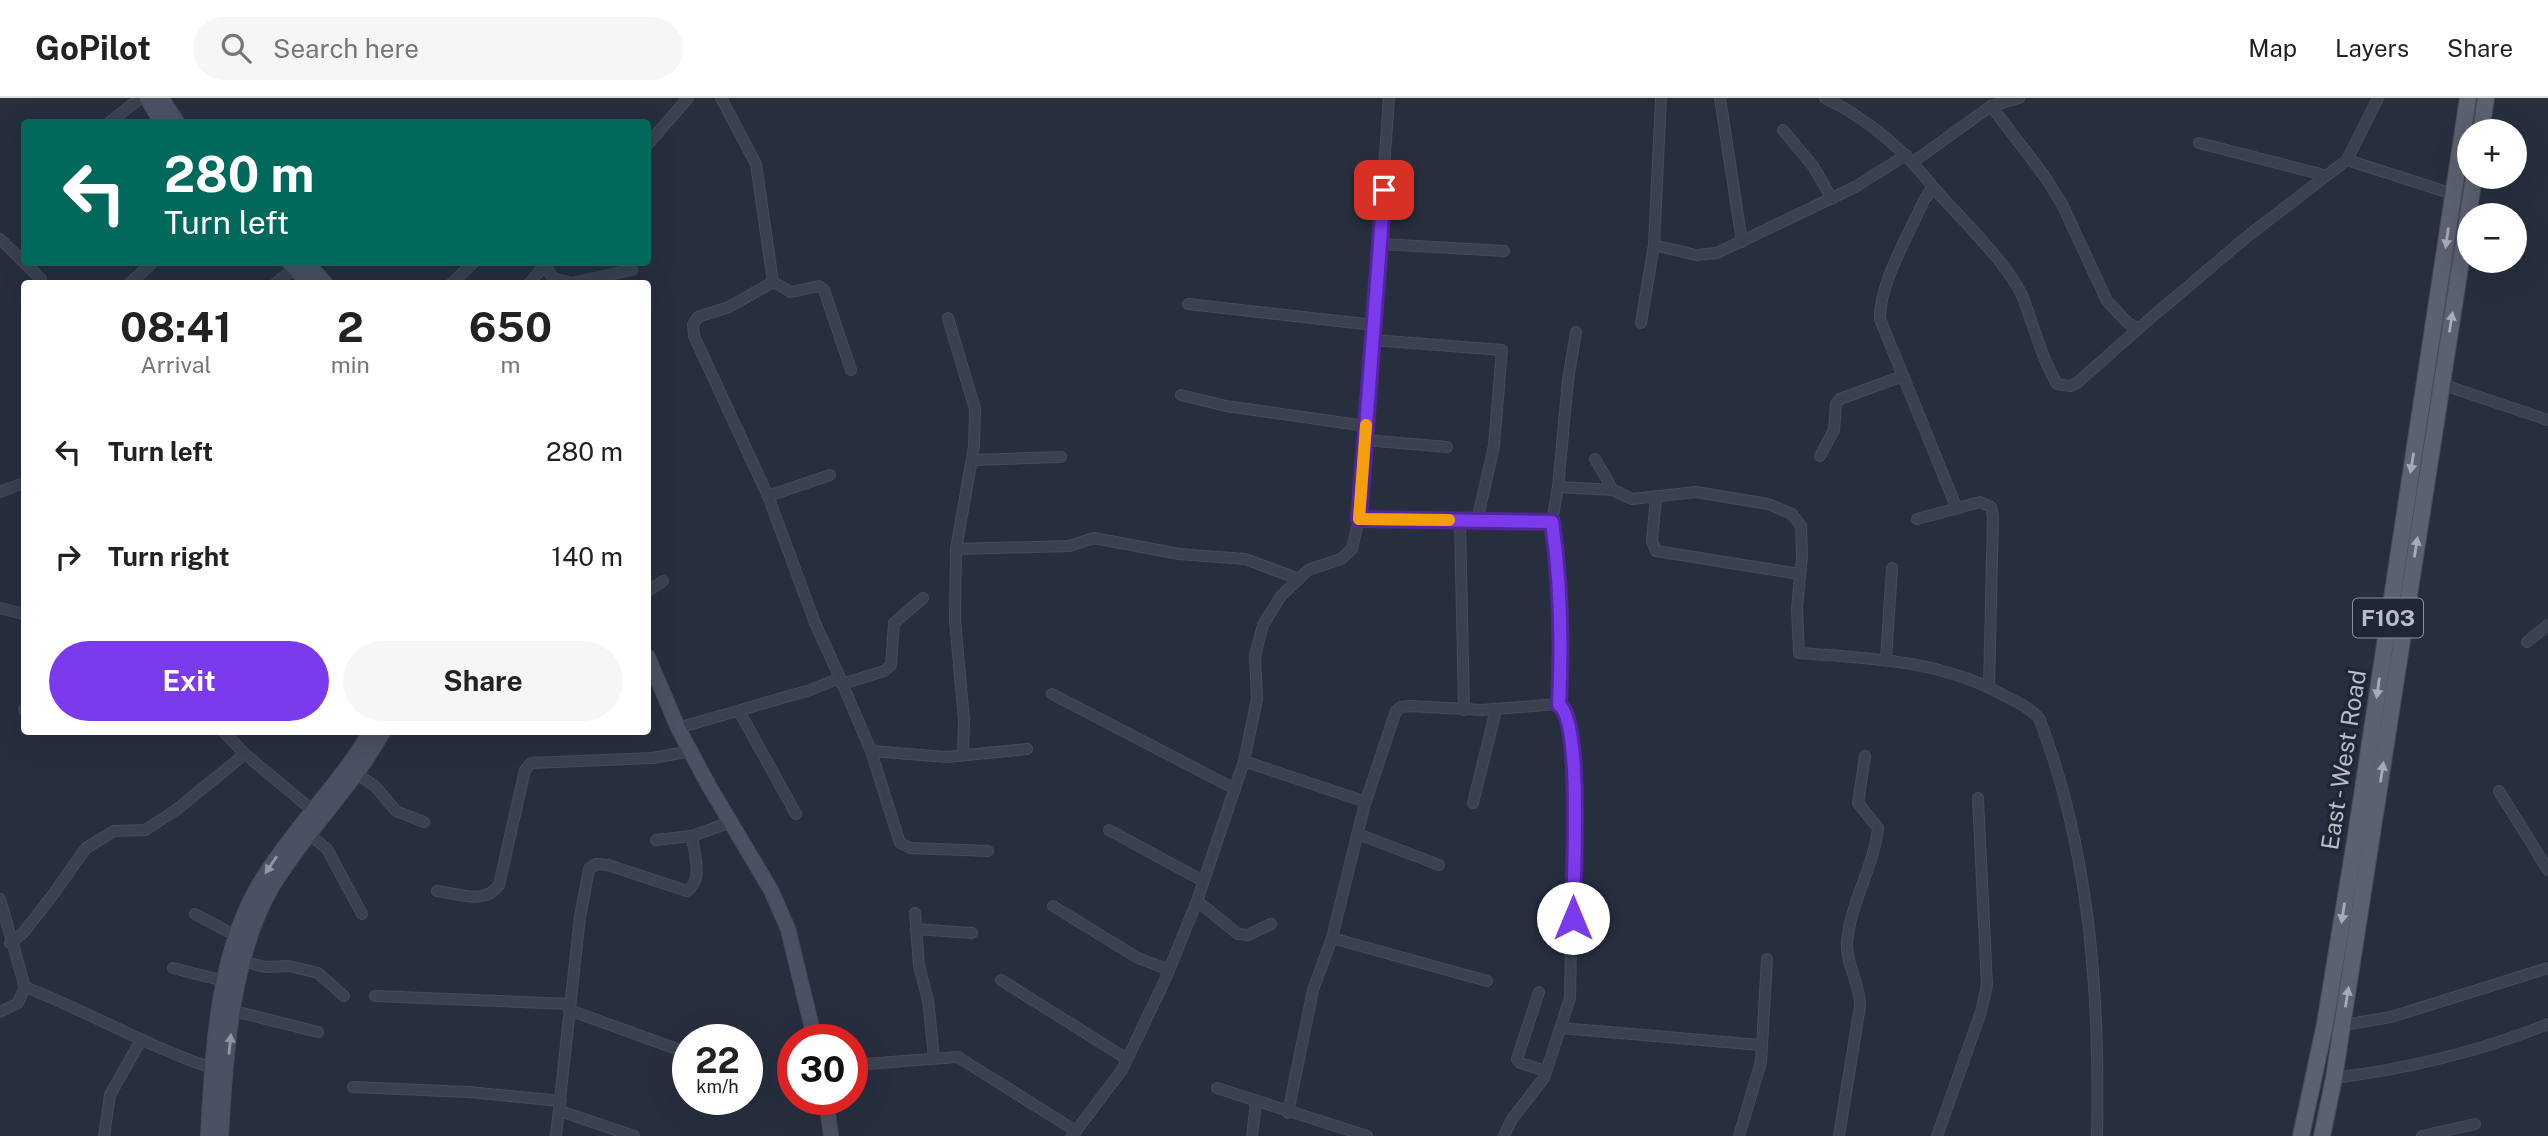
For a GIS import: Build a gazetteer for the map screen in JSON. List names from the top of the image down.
{
  "streets": {
    "main road": ["F103", "East - West Road"]
  },
  "page": {
    "header": "GoPilot",
    "search": "Search here",
    "nav": ["Map", "Layers", "Share"],
    "map_buttons": ["+", "−"],
    "turn": ["280 m", "Turn left"],
    "eta": [
      "08:41",
      "Arrival",
      "2",
      "min",
      "650",
      "m"
    ],
    "list": [
      {
        "name": "Turn left",
        "value": "280 m"
      },
      {
        "name": "Turn right",
        "value": "140 m"
      }
    ],
    "buttons": ["Exit", "Share"],
    "speed": "22 km/h",
    "limit": "30"
  }
}
